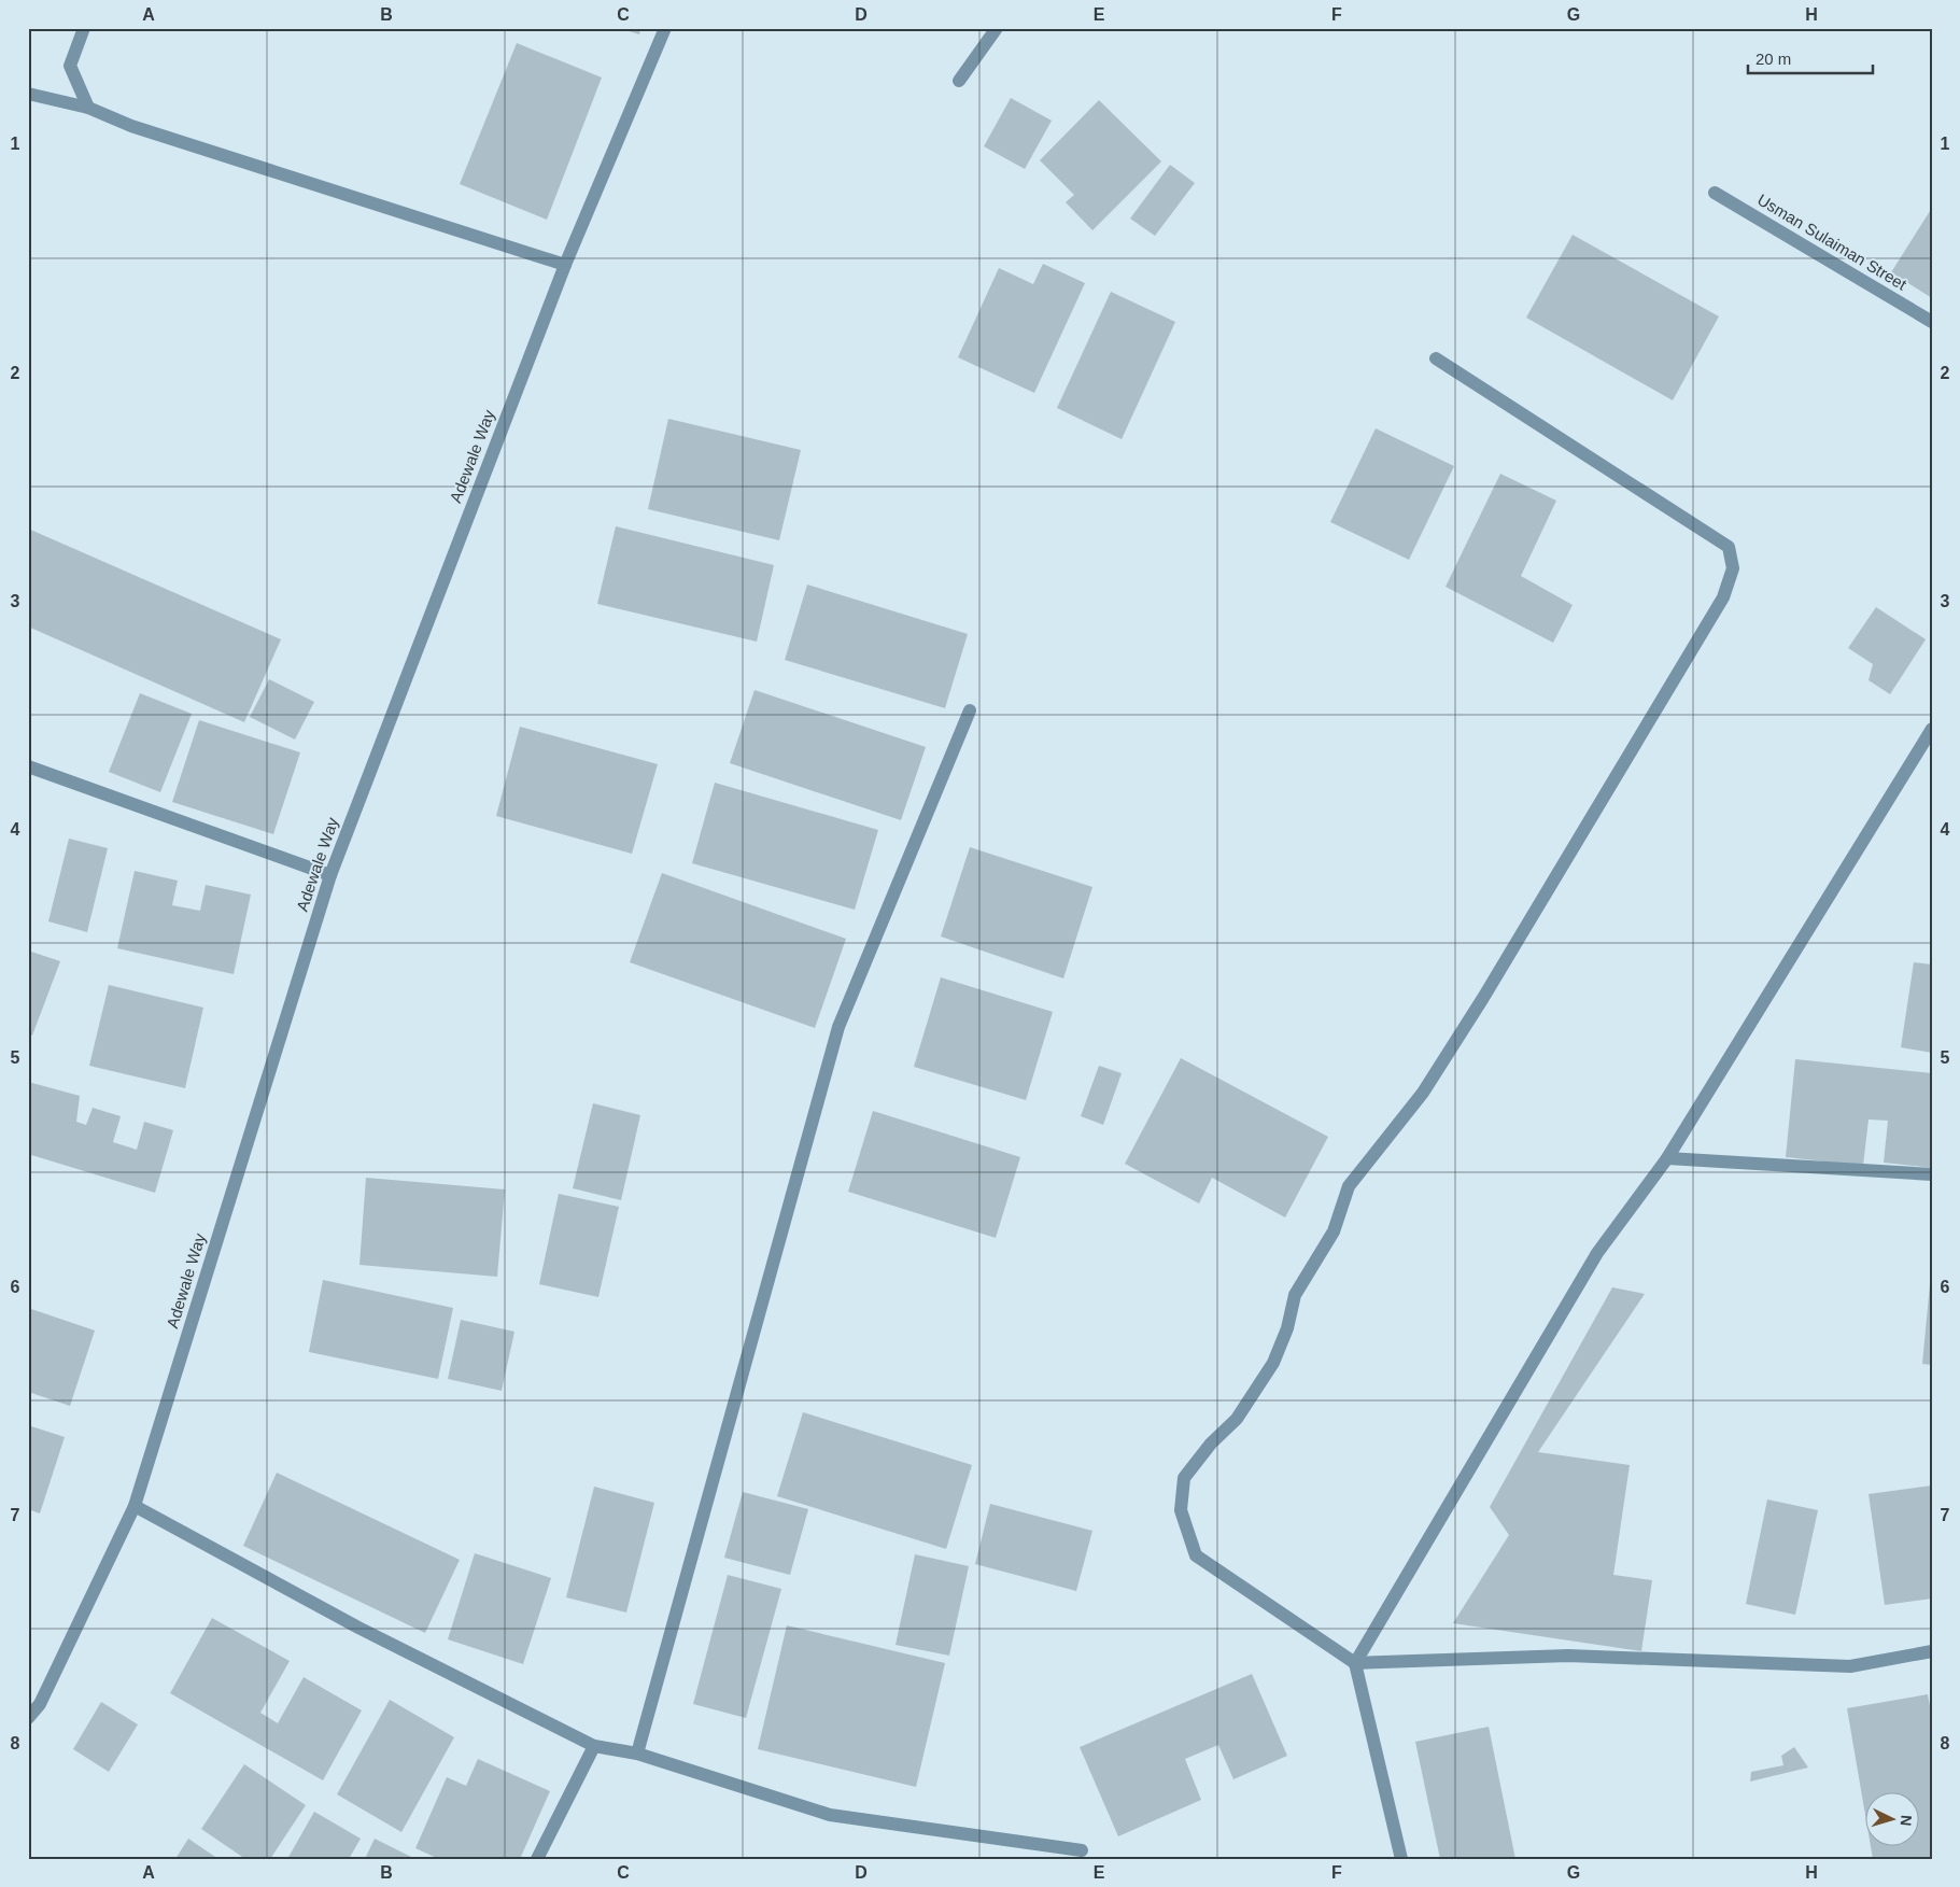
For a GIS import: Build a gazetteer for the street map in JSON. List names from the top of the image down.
{
  "streets": {
    "street": ["Usman Sulaiman Street", "Adewale Way"]
  },
  "scale_bar": "20 m",
  "north": "right",
  "grid": {
    "columns": [
      "A",
      "B",
      "C",
      "D",
      "E",
      "F",
      "G",
      "H"
    ],
    "rows": [
      "1",
      "2",
      "3",
      "4",
      "5",
      "6",
      "7",
      "8"
    ]
  }
}
